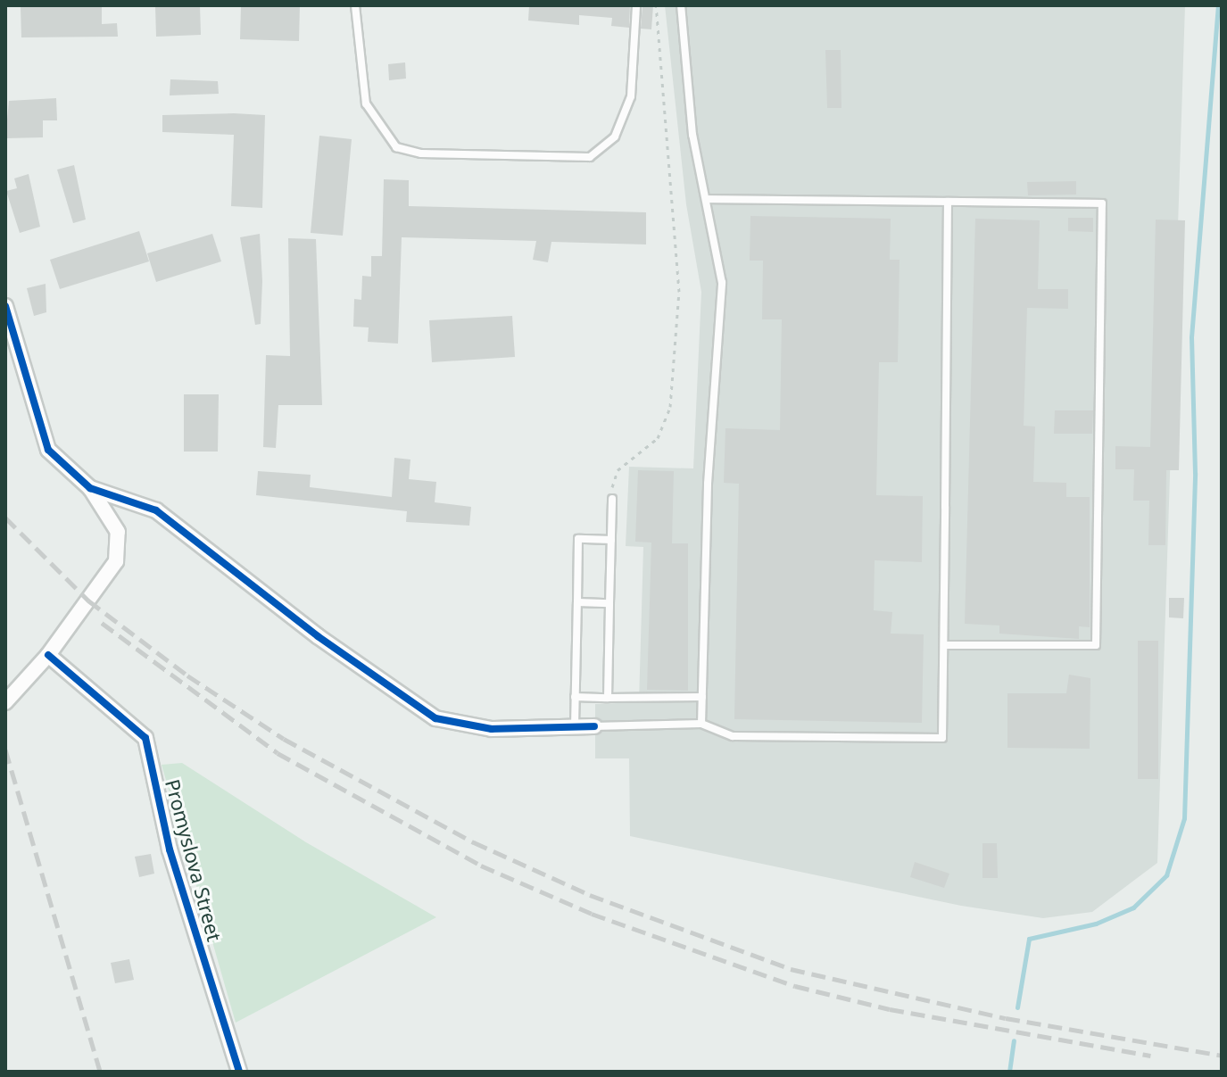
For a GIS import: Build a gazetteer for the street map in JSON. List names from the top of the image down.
{
  "streets": {
    "street": ["Promyslova Street"]
  }
}
